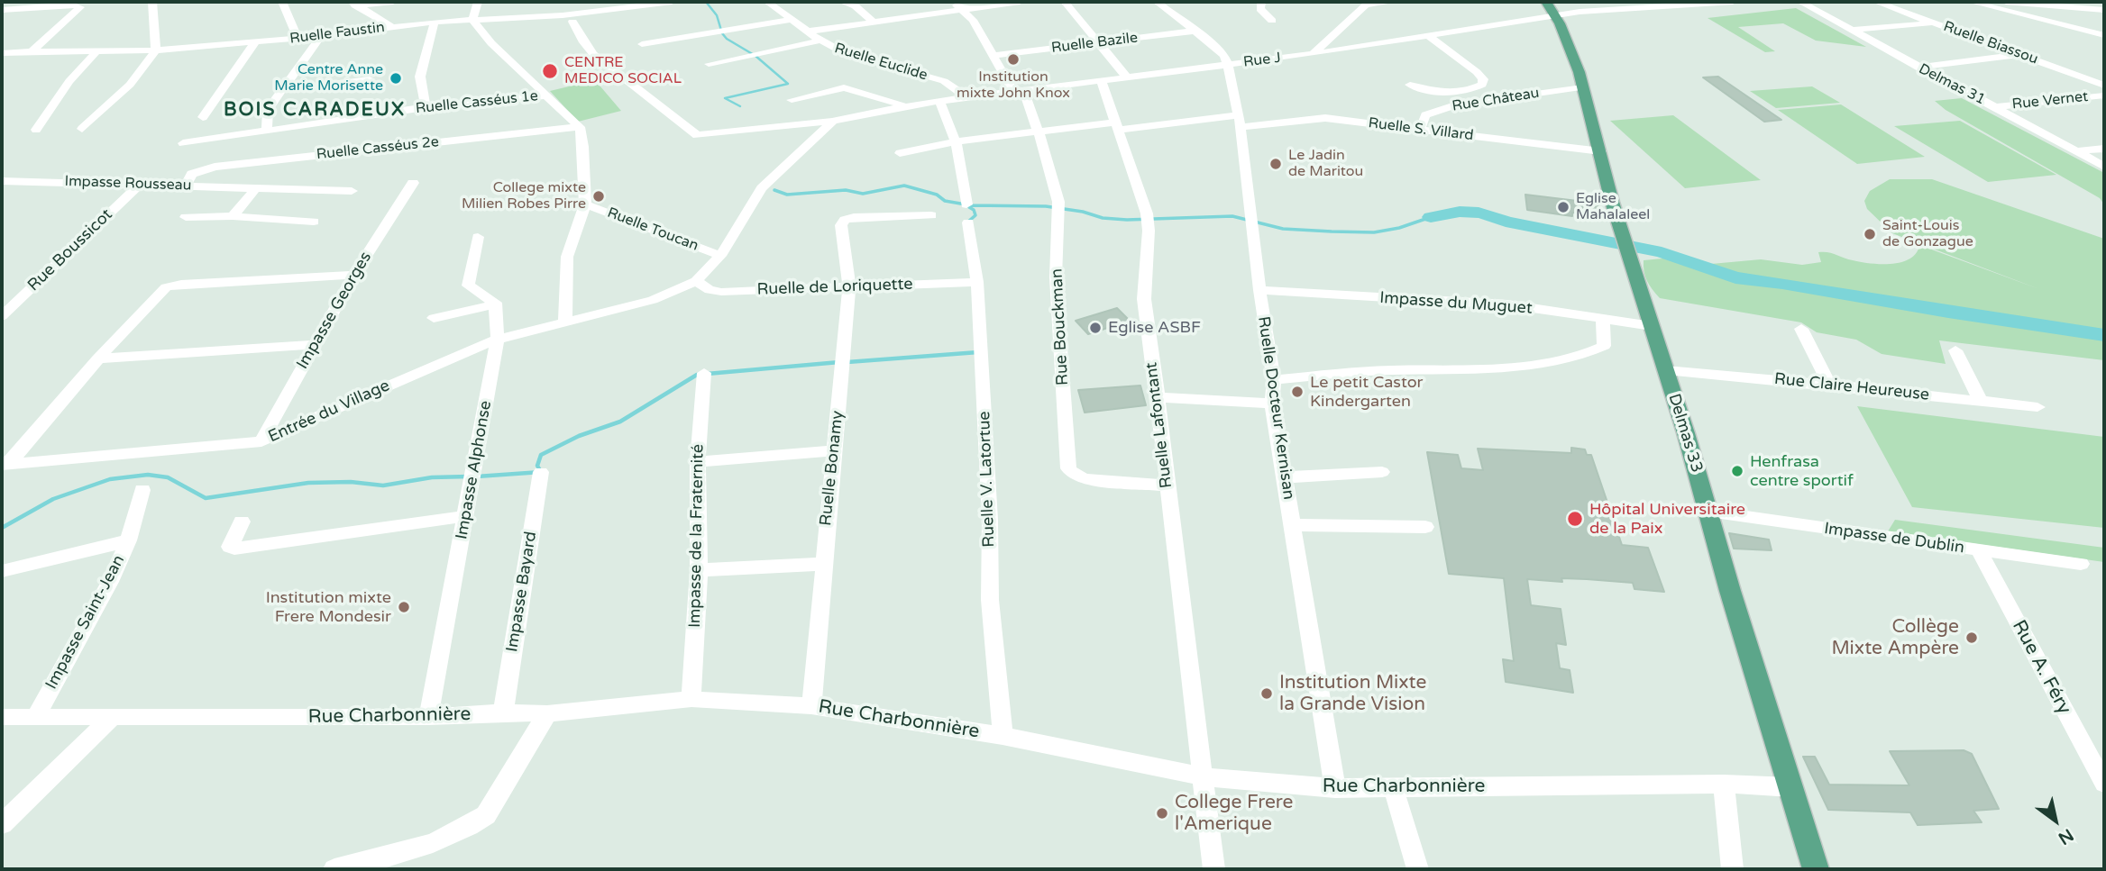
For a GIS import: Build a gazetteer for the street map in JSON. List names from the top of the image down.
{
  "streets": {
    "main road": ["Delmas 33"],
    "street": [
      "Ruelle Faustin",
      "Ruelle Bazile",
      "Ruelle Biassou",
      "Rue J",
      "Ruelle Euclide",
      "Delmas 31",
      "Rue Château",
      "Rue Vernet",
      "Ruelle Casséus 1e",
      "Ruelle S. Villard",
      "Ruelle Casséus 2e",
      "Impasse Rousseau",
      "Ruelle Toucan",
      "Rue Boussicot",
      "Ruelle de Loriquette",
      "Impasse du Muguet",
      "Impasse Georges",
      "Rue Bouckman",
      "Rue Claire Heureuse",
      "Ruelle Docteur Kernisan",
      "Entrée du Village",
      "Ruelle Lafontant",
      "Ruelle Bonamy",
      "Impasse Alphonse",
      "Ruelle V. Latortue",
      "Impasse de la Fraternité",
      "Impasse de Dublin",
      "Impasse Bayard",
      "Impasse Saint-Jean",
      "Rue A. Féry",
      "Rue Charbonnière"
    ]
  },
  "crossings": [
    ["Ruelle Faustin", "Rue J"],
    ["Ruelle Bazile", "Rue Bouckman"],
    ["Rue J", "Ruelle Euclide"],
    ["Rue J", "Rue Bouckman"],
    ["Rue J", "Ruelle Docteur Kernisan"],
    ["Rue J", "Ruelle Lafontant"],
    ["Rue J", "Delmas 33"],
    ["Delmas 31", "Rue Vernet"],
    ["Rue Château", "Ruelle S. Villard"],
    ["Rue Château", "Delmas 33"],
    ["Ruelle S. Villard", "Ruelle Docteur Kernisan"],
    ["Ruelle S. Villard", "Delmas 33"],
    ["Ruelle Casséus 2e", "Impasse Rousseau"],
    ["Impasse Rousseau", "Rue Boussicot"],
    ["Ruelle de Loriquette", "Entrée du Village"],
    ["Ruelle de Loriquette", "Ruelle Bonamy"],
    ["Ruelle de Loriquette", "Ruelle V. Latortue"],
    ["Impasse du Muguet", "Ruelle Docteur Kernisan"],
    ["Impasse du Muguet", "Delmas 33"],
    ["Impasse Georges", "Entrée du Village"],
    ["Rue Bouckman", "Ruelle Lafontant"],
    ["Rue Claire Heureuse", "Delmas 33"],
    ["Ruelle Docteur Kernisan", "Rue Charbonnière"],
    ["Entrée du Village", "Impasse Alphonse"],
    ["Ruelle Lafontant", "Rue Charbonnière"],
    ["Delmas 33", "Impasse de Dublin"],
    ["Delmas 33", "Rue Charbonnière"],
    ["Ruelle Bonamy", "Rue Charbonnière"],
    ["Impasse Alphonse", "Rue Charbonnière"],
    ["Ruelle V. Latortue", "Rue Charbonnière"],
    ["Impasse de la Fraternité", "Rue Charbonnière"],
    ["Impasse de Dublin", "Rue A. Féry"],
    ["Impasse Bayard", "Rue Charbonnière"],
    ["Impasse Saint-Jean", "Rue Charbonnière"]
  ],
  "districts": ["BOIS CARADEUX"],
  "places": [
    "Institution mixte John Knox",
    "CENTRE MEDICO SOCIAL",
    "Centre Anne Marie Morisette",
    "Le Jadin de Maritou",
    "College mixte Milien Robes Pirre",
    "Eglise Mahalaleel",
    "Saint-Louis de Gonzague",
    "Eglise ASBF",
    "Le petit Castor Kindergarten",
    "Henfrasa centre sportif",
    "Hôpital Universitaire de la Paix",
    "Institution mixte Frere Mondesir",
    "Collège Mixte Ampère",
    "Institution Mixte la Grande Vision",
    "College Frere l'Amerique"
  ],
  "north": "bottom right"
}
